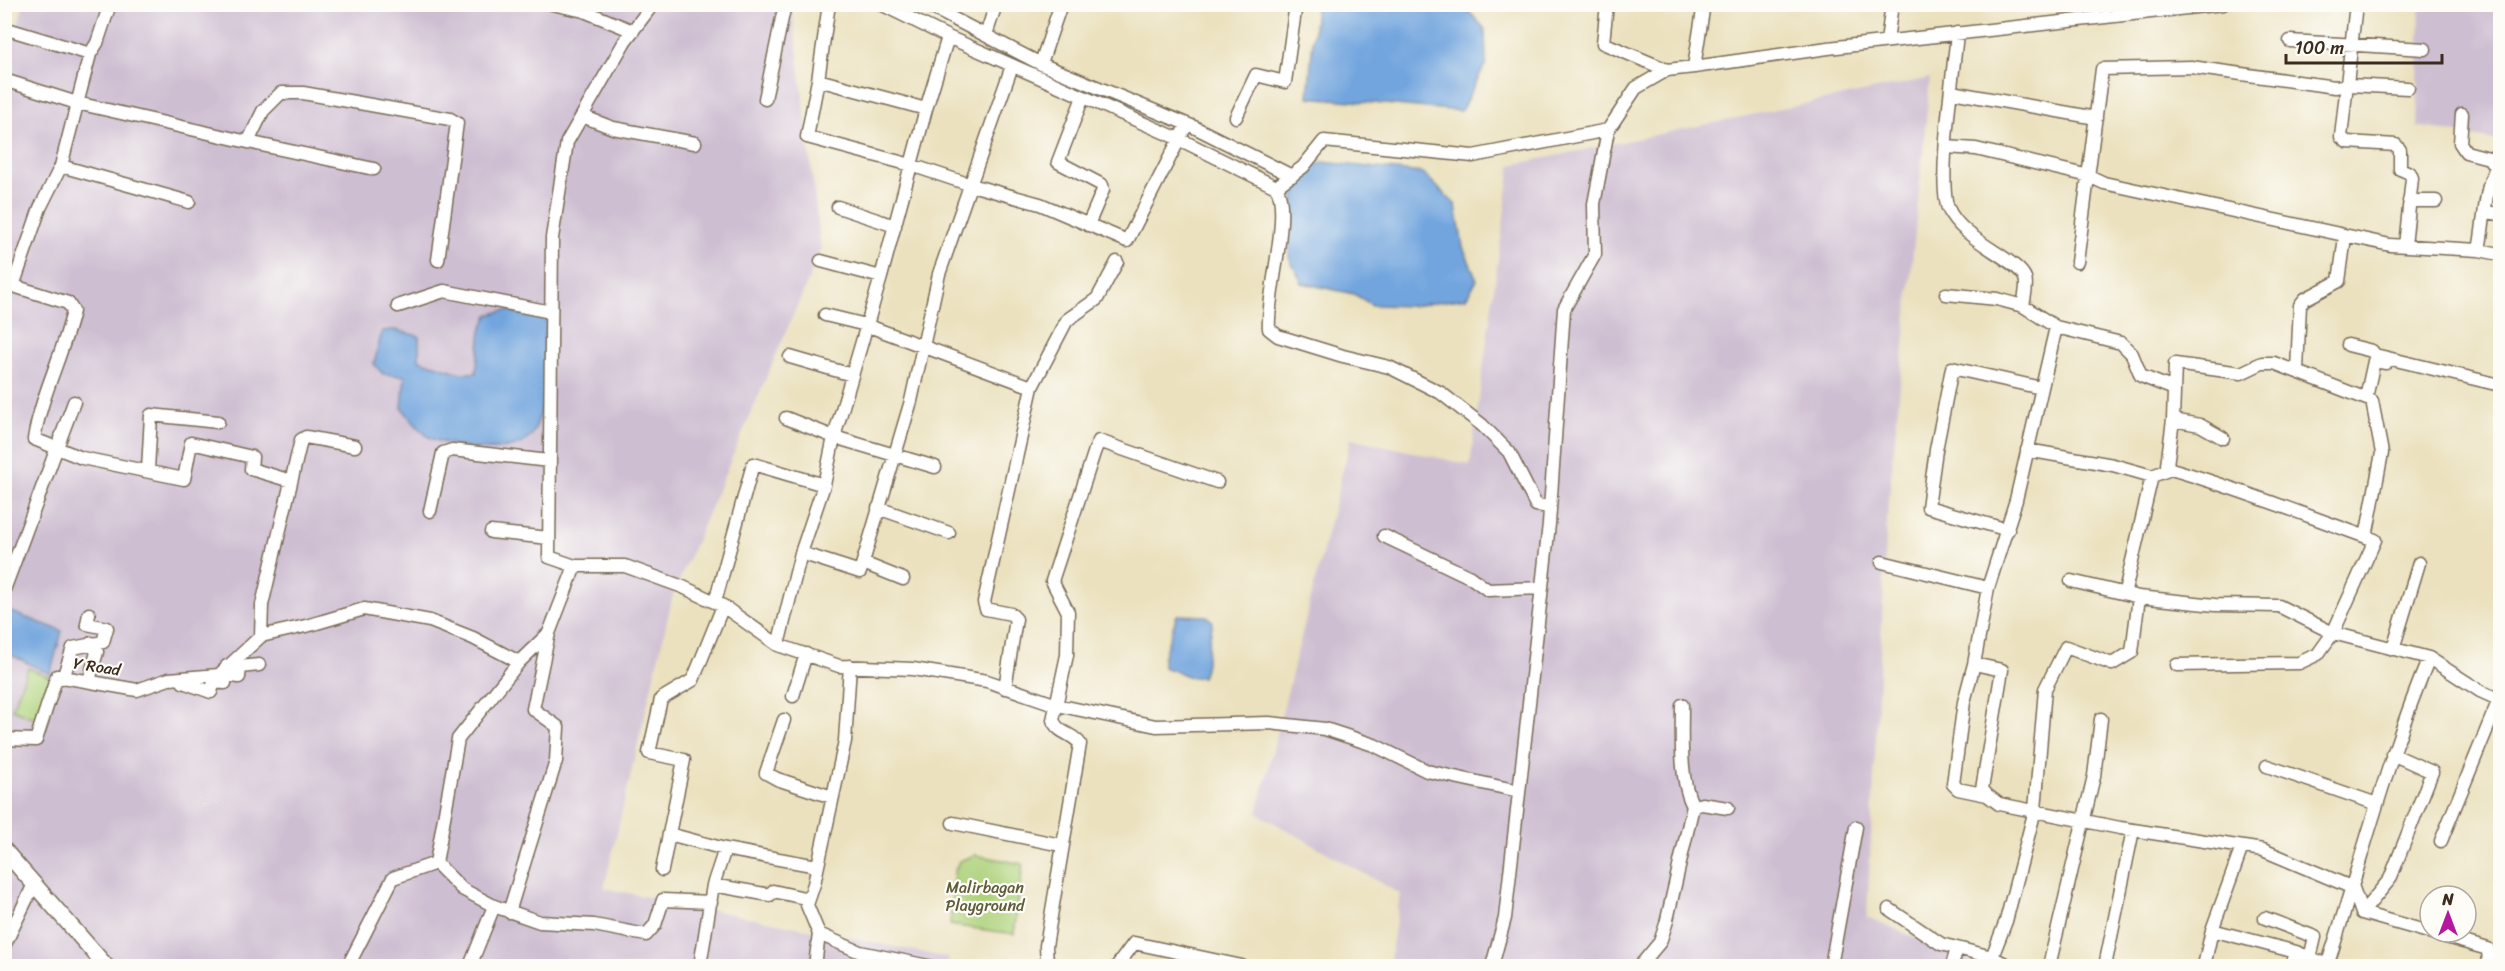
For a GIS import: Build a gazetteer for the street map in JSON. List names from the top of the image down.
{
  "streets": {
    "street": ["Y Road"]
  },
  "parks": ["Malirbagan Playground"],
  "scale_bar": "100 m",
  "north": "top"
}
